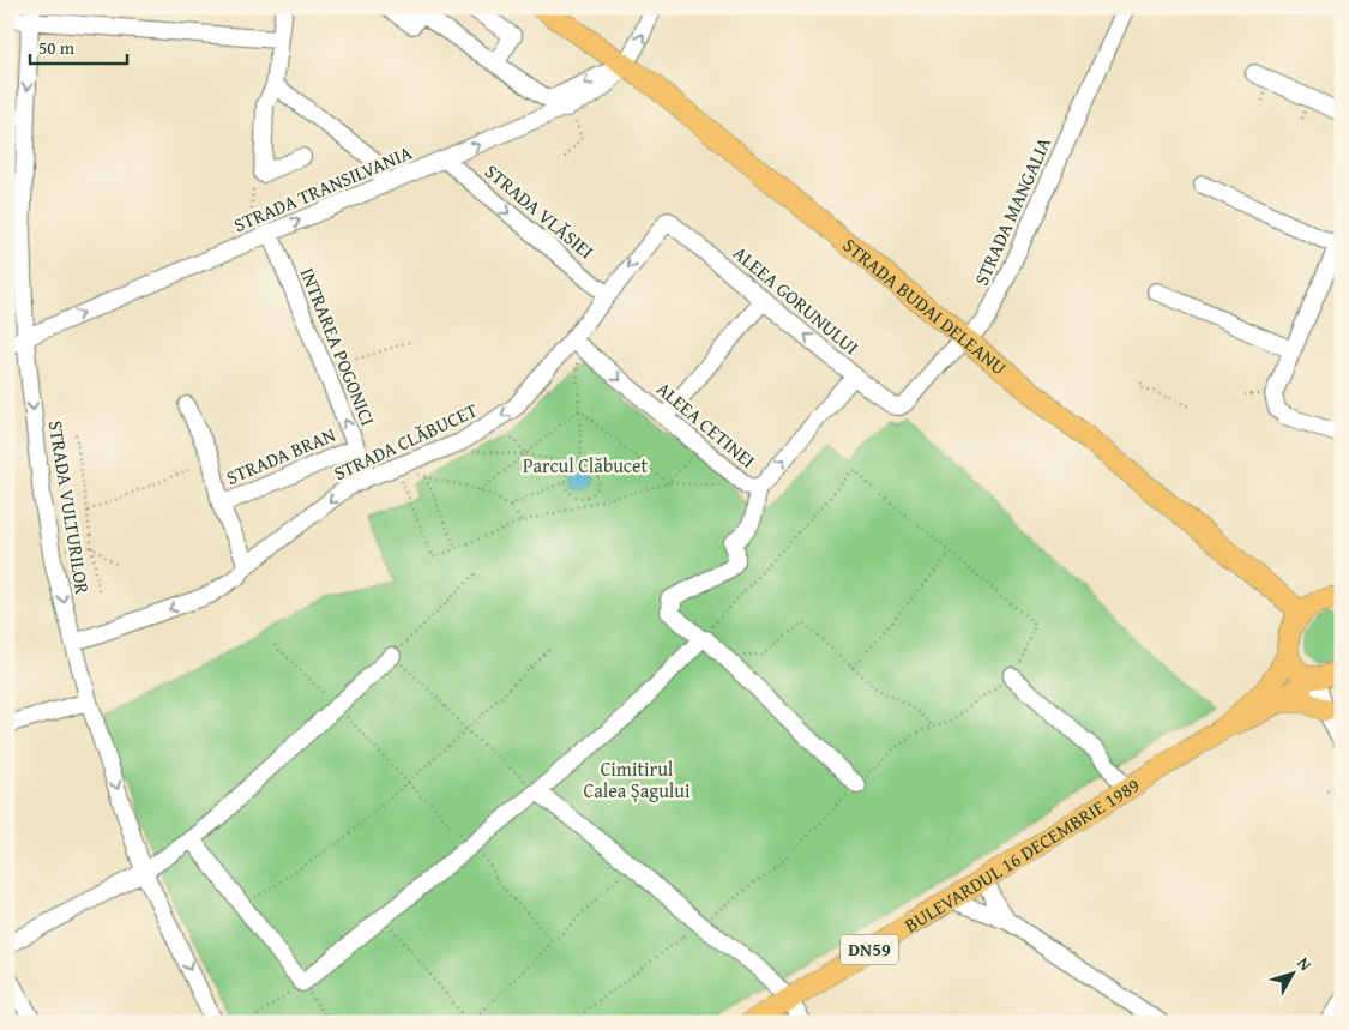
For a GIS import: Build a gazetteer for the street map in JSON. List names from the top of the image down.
{
  "streets": {
    "main road": ["STRADA BUDAI DELEANU", "BULEVARDUL 16 DECEMBRIE 1989", "DN59"],
    "street": [
      "STRADA TRANSILVANIA",
      "STRADA VLĂSIEI",
      "STRADA MANGALIA",
      "ALEEA GORUNULUI",
      "INTRAREA POGONICI",
      "ALEEA CETINEI",
      "STRADA CLĂBUCET",
      "STRADA BRAN",
      "STRADA VULTURILOR"
    ]
  },
  "crossings": [
    ["STRADA TRANSILVANIA", "STRADA VLĂSIEI"],
    ["STRADA TRANSILVANIA", "STRADA BUDAI DELEANU"],
    ["STRADA TRANSILVANIA", "INTRAREA POGONICI"],
    ["STRADA TRANSILVANIA", "STRADA VULTURILOR"],
    ["STRADA VLĂSIEI", "STRADA CLĂBUCET"],
    ["STRADA MANGALIA", "ALEEA GORUNULUI"],
    ["STRADA MANGALIA", "STRADA BUDAI DELEANU"],
    ["ALEEA GORUNULUI", "ALEEA CETINEI"],
    ["ALEEA GORUNULUI", "STRADA CLĂBUCET"],
    ["STRADA BUDAI DELEANU", "DN59"],
    ["INTRAREA POGONICI", "STRADA CLĂBUCET"],
    ["INTRAREA POGONICI", "STRADA BRAN"],
    ["ALEEA CETINEI", "STRADA CLĂBUCET"],
    ["STRADA CLĂBUCET", "STRADA BRAN"],
    ["STRADA CLĂBUCET", "STRADA VULTURILOR"],
    ["BULEVARDUL 16 DECEMBRIE 1989", "DN59"]
  ],
  "one_way": [
    "STRADA TRANSILVANIA",
    "ALEEA GORUNULUI",
    "STRADA CLĂBUCET",
    "STRADA VULTURILOR"
  ],
  "parks": ["Parcul Clăbucet", "Cimitirul Calea Șagului"],
  "scale_bar": "50 m",
  "north": "top right"
}
